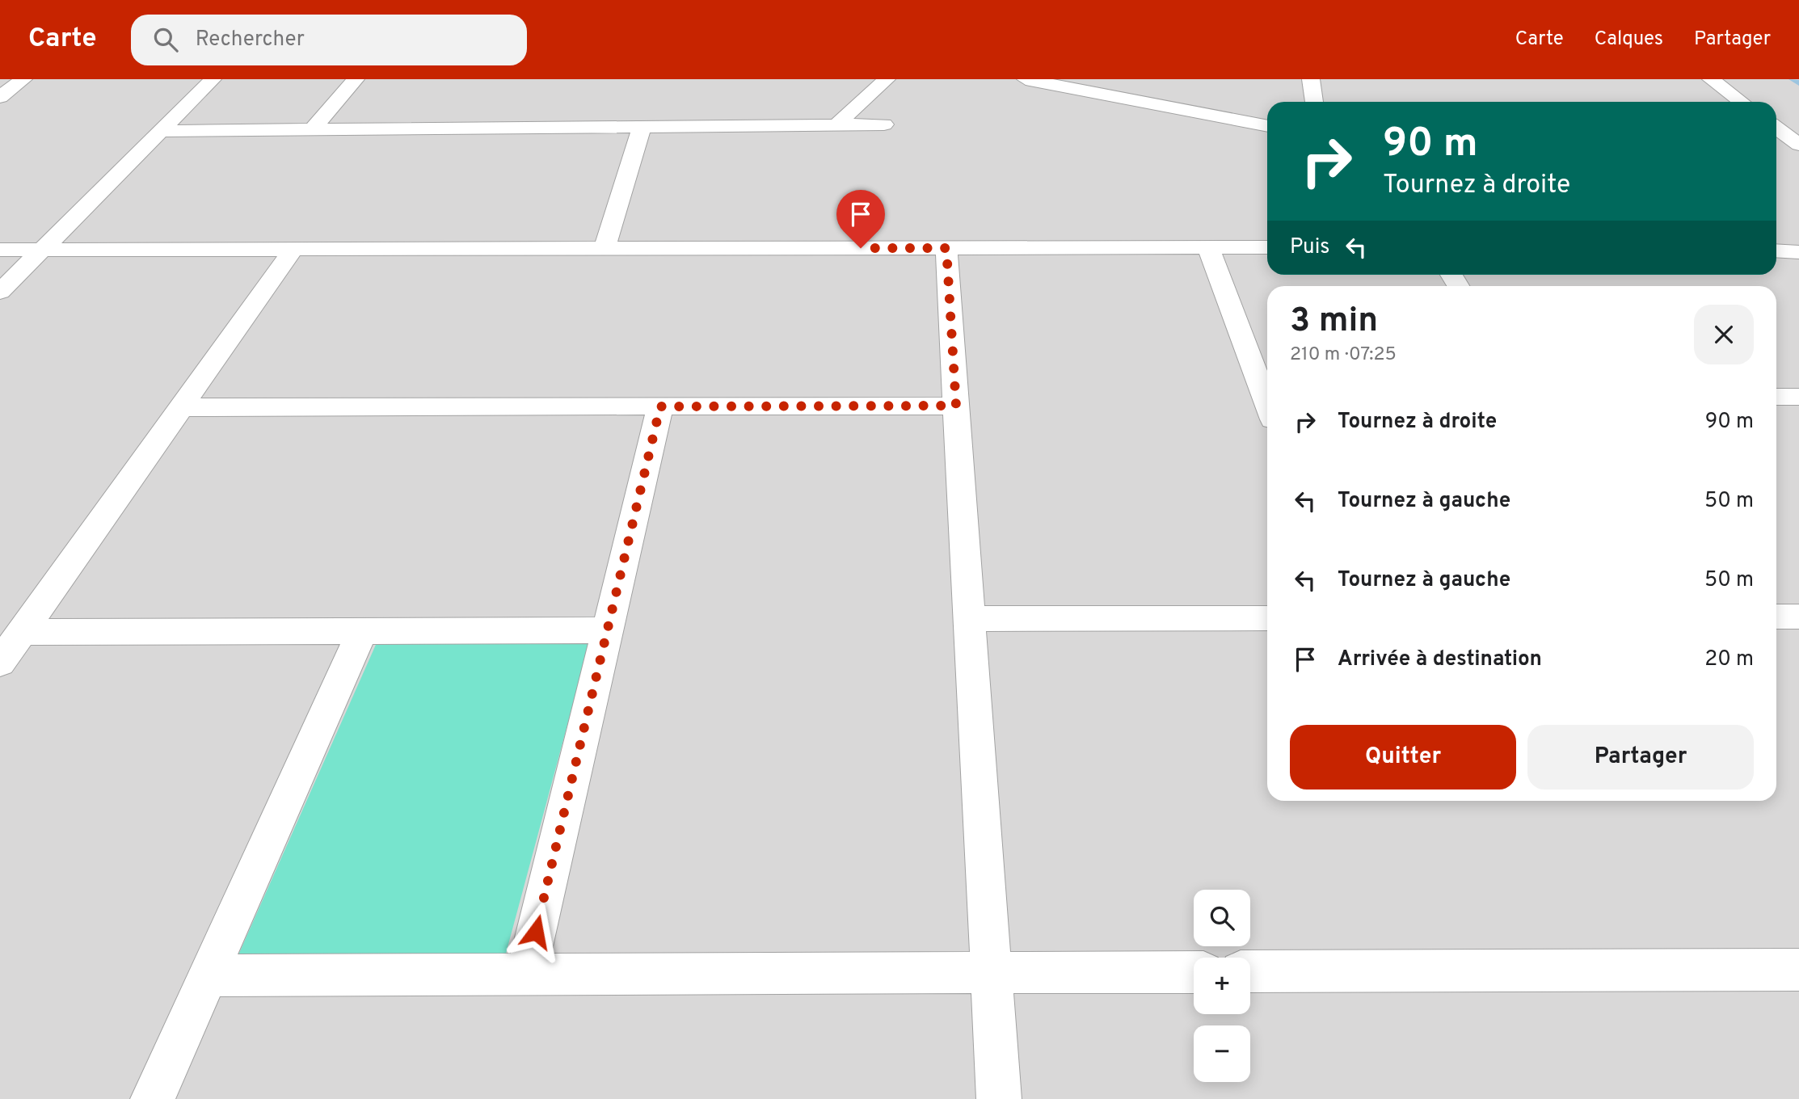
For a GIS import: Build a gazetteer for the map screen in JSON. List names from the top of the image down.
{
  "page": {
    "header": "Carte",
    "search": "Rechercher",
    "nav": ["Carte", "Calques", "Partager"],
    "turn": ["90 m", "Tournez à droite"],
    "then": "Puis",
    "heading": ["3 min", "210 m · 07:25"],
    "list": [
      {
        "name": "Tournez à droite",
        "value": "90 m"
      },
      {
        "name": "Tournez à gauche",
        "value": "50 m"
      },
      {
        "name": "Tournez à gauche",
        "value": "50 m"
      },
      {
        "name": "Arrivée à destination",
        "value": "20 m"
      }
    ],
    "buttons": ["Quitter", "Partager"],
    "map_buttons": ["+", "−"]
  }
}
